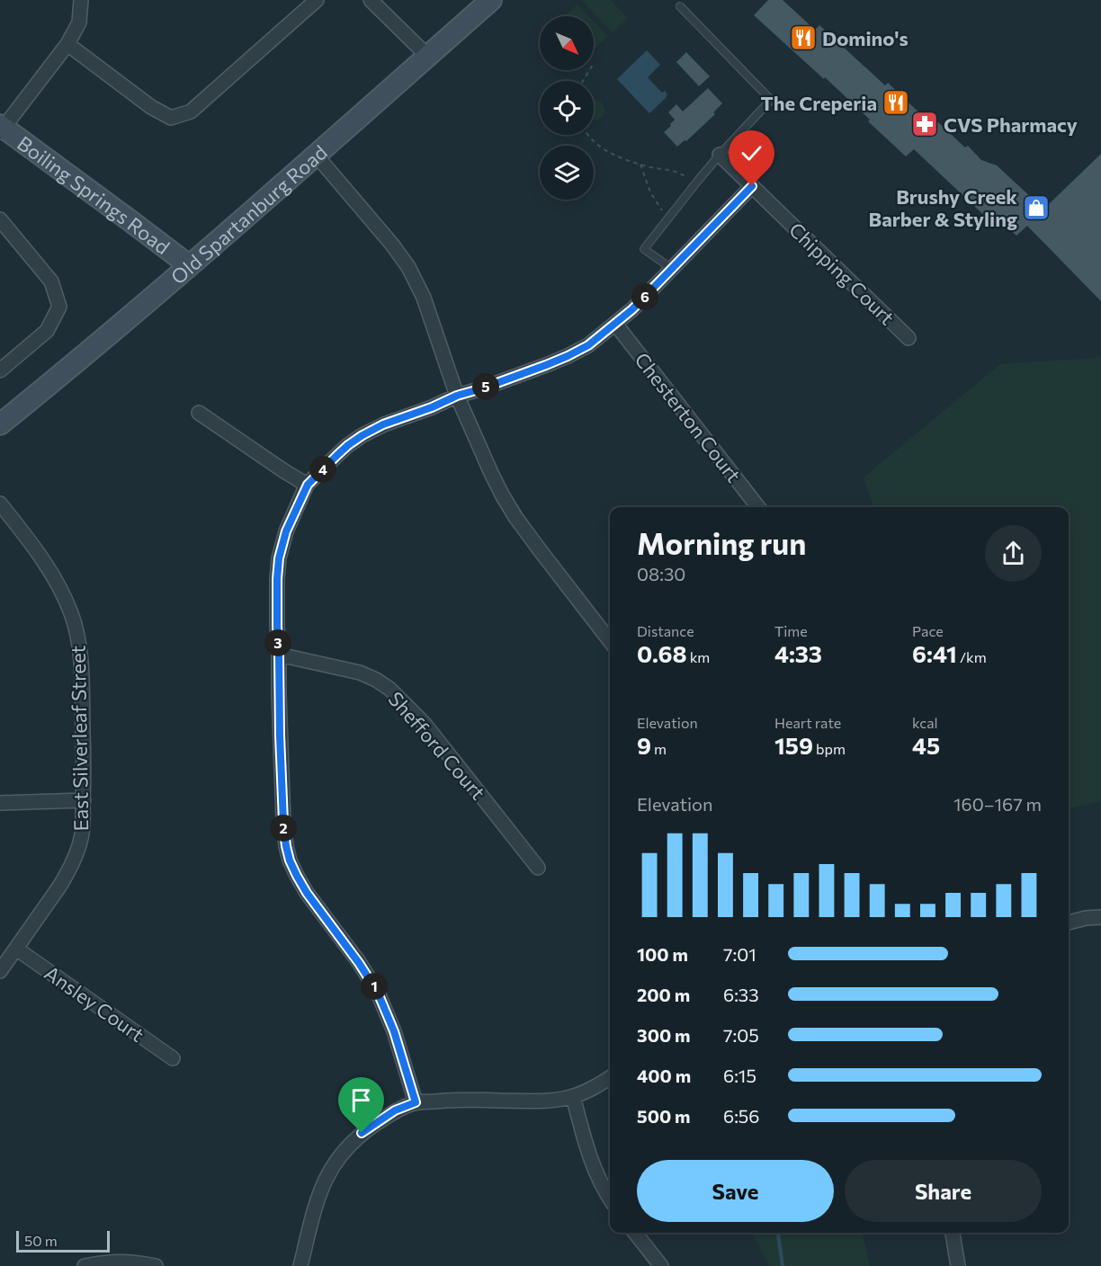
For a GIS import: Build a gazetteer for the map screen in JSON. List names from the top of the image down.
{
  "streets": {
    "street": [
      "Boiling Springs Road",
      "Old Spartanburg Road",
      "Chipping Court",
      "Chesterton Court",
      "East Silverleaf Street",
      "Shefford Court",
      "Ansley Court"
    ]
  },
  "crossings": [
    ["Boiling Springs Road", "Old Spartanburg Road"],
    ["East Silverleaf Street", "Ansley Court"]
  ],
  "places": {
    "restaurant": ["Domino's", "The Creperia"],
    "pharmacy": ["CVS Pharmacy"],
    "shop": ["Brushy Creek Barber & Styling"]
  },
  "scale_bar": "50 m",
  "north": "bottom right",
  "page": {
    "pins": [
      "6",
      "5",
      "4",
      "3",
      "2",
      "1"
    ],
    "heading": ["Morning run", "08:30"],
    "stats": [
      ["Distance", "0.68 km"],
      ["Time", "4:33"],
      ["Pace", "6:41 /km"],
      ["Elevation", "9 m"],
      ["Heart rate", "159 bpm"],
      ["kcal", "45"]
    ],
    "chart": ["Elevation", "160–167 m"],
    "list": [
      {
        "name": "100 m",
        "note": "7:01"
      },
      {
        "name": "200 m",
        "note": "6:33"
      },
      {
        "name": "300 m",
        "note": "7:05"
      },
      {
        "name": "400 m",
        "note": "6:15"
      },
      {
        "name": "500 m",
        "note": "6:56"
      }
    ],
    "buttons": ["Save", "Share"],
    "scale": "50 m"
  }
}
